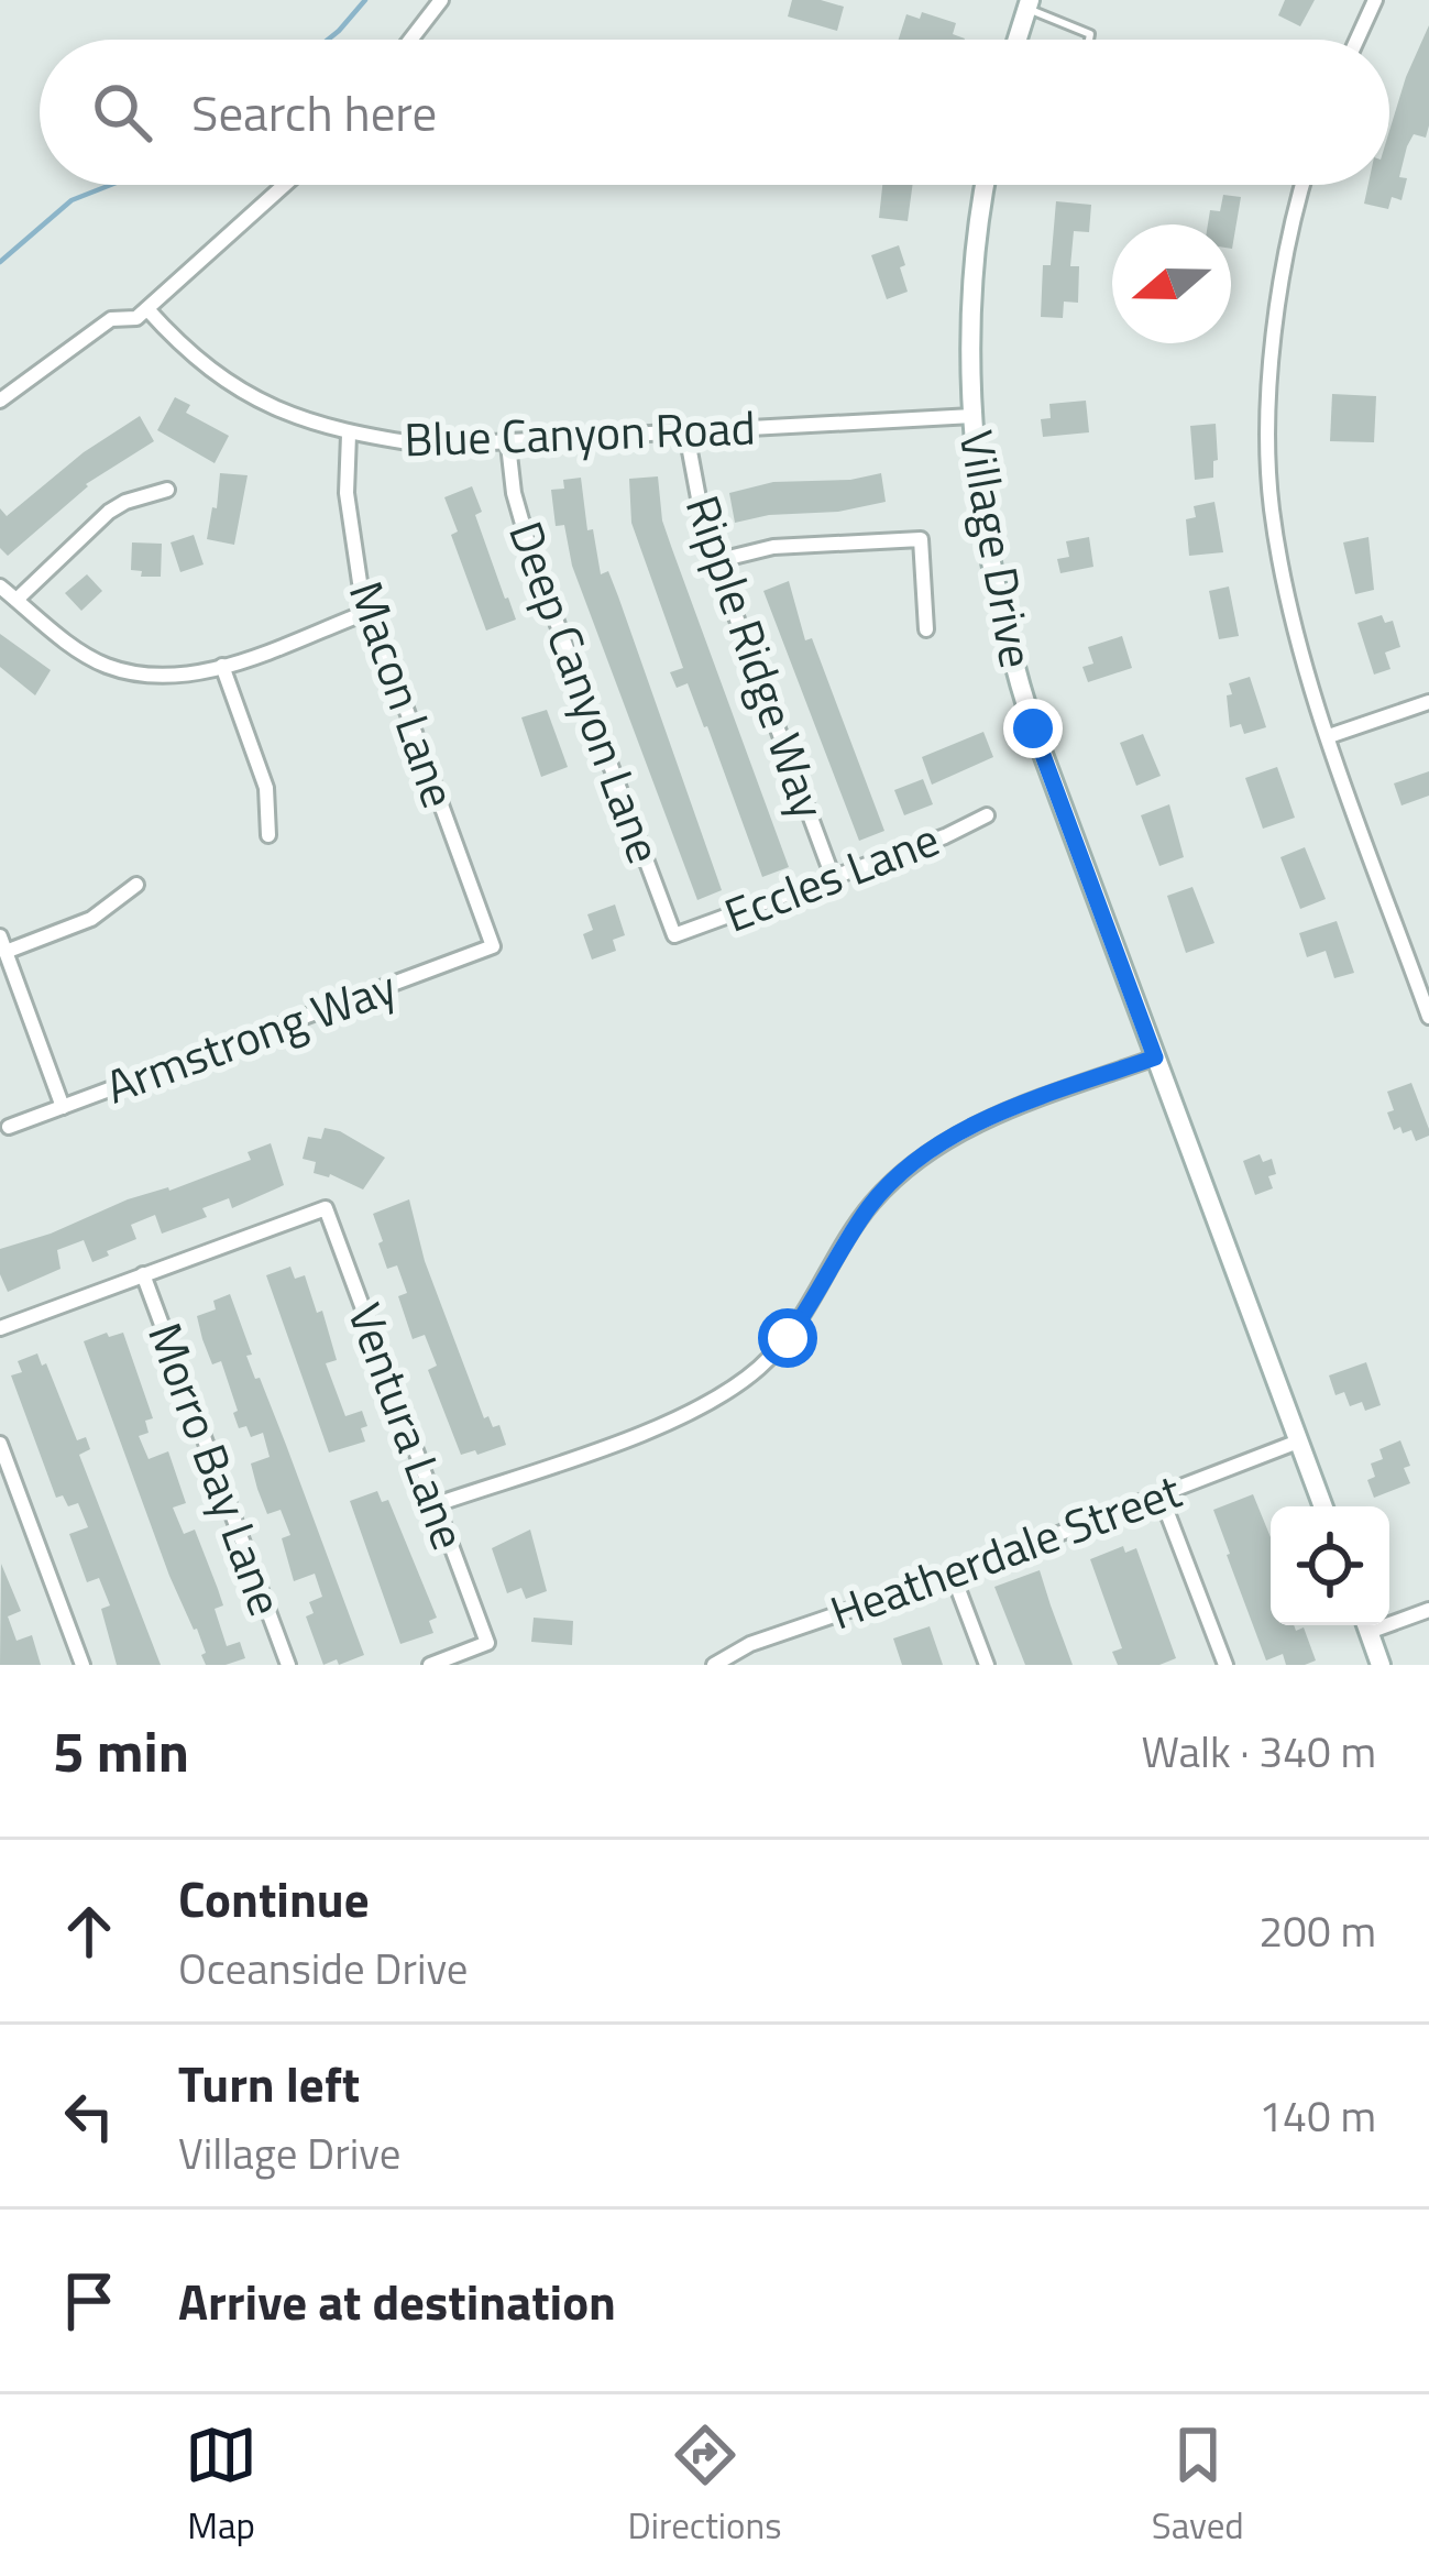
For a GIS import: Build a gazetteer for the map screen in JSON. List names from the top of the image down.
{
  "streets": {
    "main road": ["Village Drive"],
    "street": [
      "Blue Canyon Road",
      "Ripple Ridge Way",
      "Deep Canyon Lane",
      "Macon Lane",
      "Eccles Lane",
      "Armstrong Way",
      "Ventura Lane",
      "Morro Bay Lane",
      "Heatherdale Street"
    ]
  },
  "crossings": [
    ["Blue Canyon Road", "Village Drive"],
    ["Blue Canyon Road", "Ripple Ridge Way"],
    ["Blue Canyon Road", "Deep Canyon Lane"],
    ["Blue Canyon Road", "Macon Lane"],
    ["Village Drive", "Heatherdale Street"],
    ["Ripple Ridge Way", "Eccles Lane"],
    ["Deep Canyon Lane", "Eccles Lane"],
    ["Macon Lane", "Armstrong Way"],
    ["Ventura Lane", "Morro Bay Lane"]
  ],
  "north": "left",
  "page": {
    "search": "Search here",
    "heading": ["5 min", "Walk · 340 m"],
    "list": [
      ["Continue", "Oceanside Drive", "200 m"],
      ["Turn left", "Village Drive", "140 m"],
      "Arrive at destination"
    ],
    "nav": ["Map", "Directions", "Saved"]
  }
}
